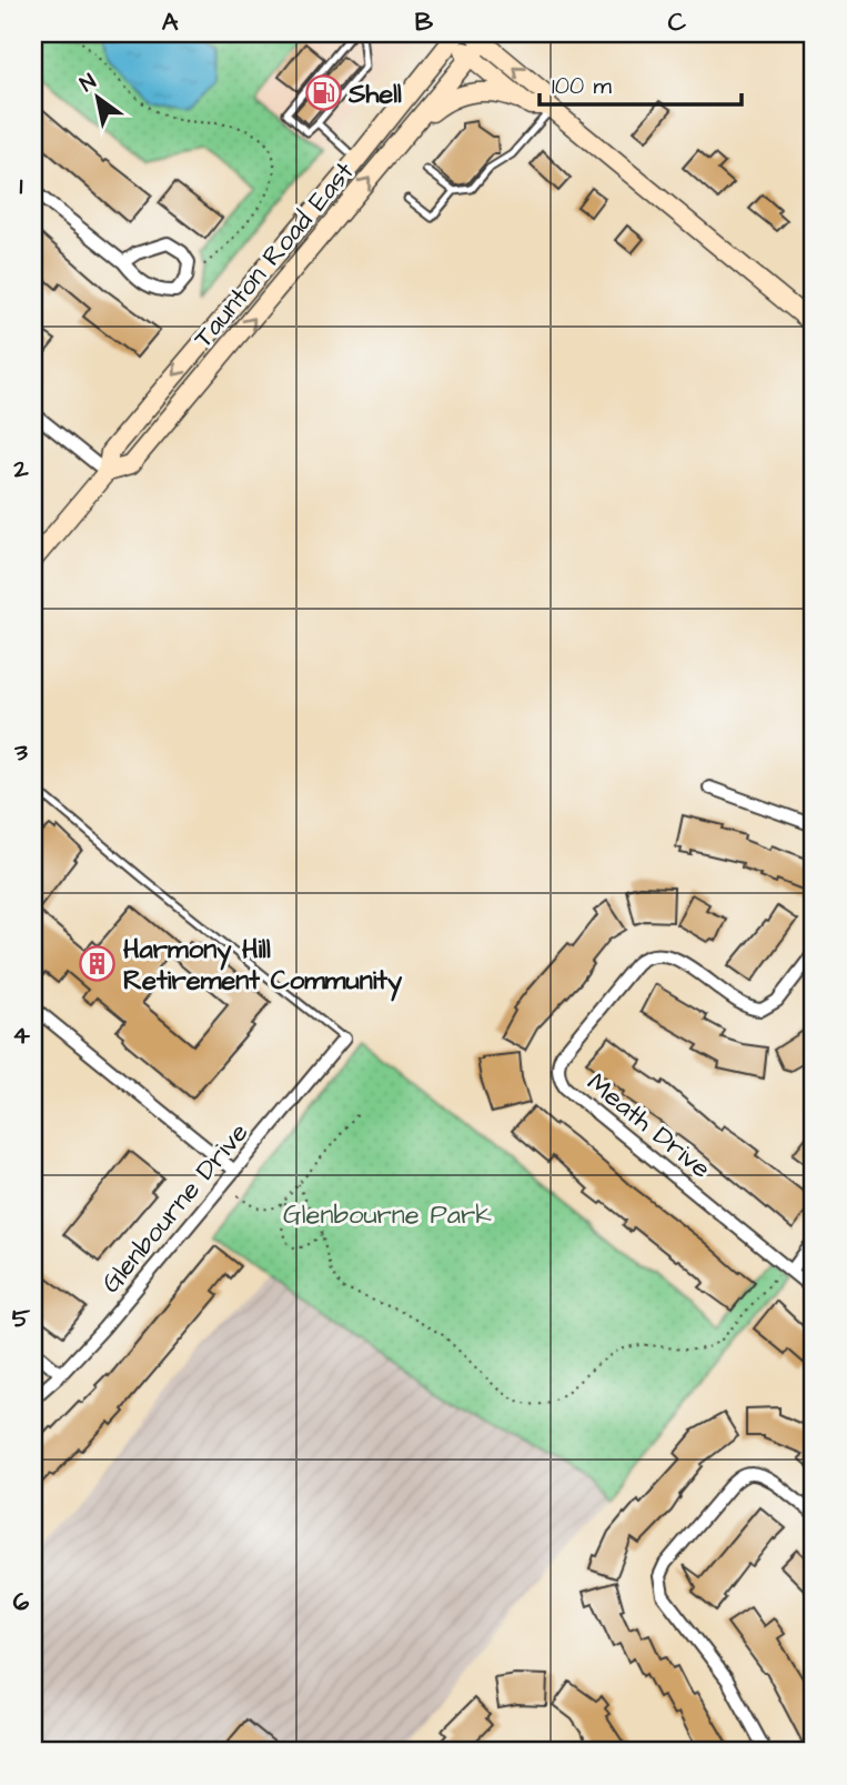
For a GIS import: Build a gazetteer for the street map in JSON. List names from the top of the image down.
{
  "streets": {
    "main road": ["Taunton Road East"],
    "street": ["Meath Drive", "Glenbourne Drive"]
  },
  "parks": ["Glenbourne Park"],
  "places": {
    "fuel station": ["Shell"],
    "building": ["Harmony Hill Retirement Community"]
  },
  "scale_bar": "100 m",
  "north": "top left",
  "grid": {
    "columns": ["A", "B", "C"],
    "rows": [
      "1",
      "2",
      "3",
      "4",
      "5",
      "6"
    ]
  }
}
